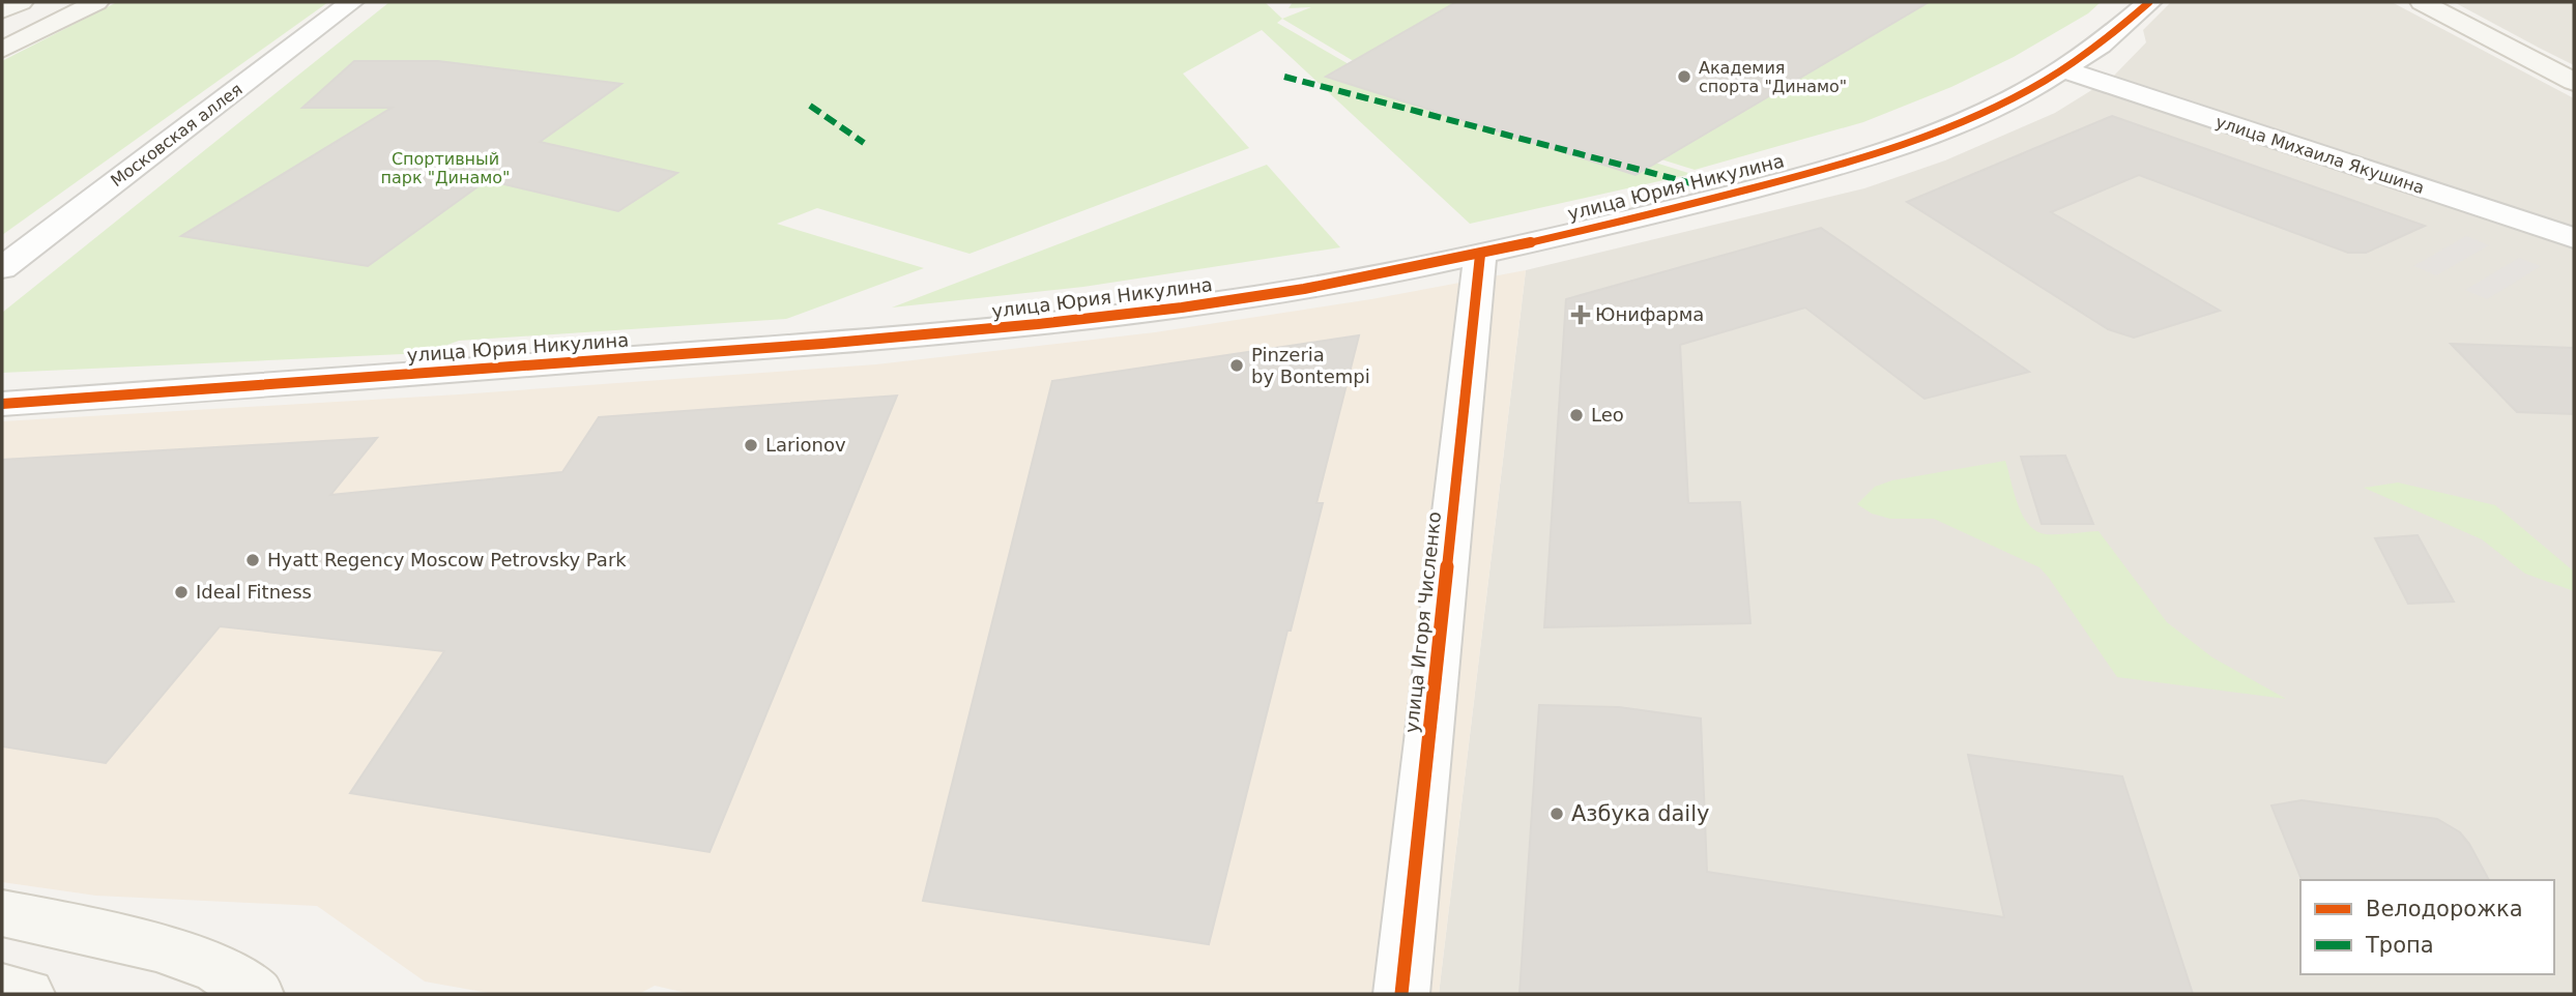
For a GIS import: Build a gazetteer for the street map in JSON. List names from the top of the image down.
{
  "streets": {
    "street": [
      "Московская аллея",
      "улица Михаила Якушина",
      "улица Юрия Никулина",
      "улица Игоря Численко"
    ]
  },
  "crossings": [
    ["улица Михаила Якушина", "улица Юрия Никулина"],
    ["улица Юрия Никулина", "улица Игоря Численко"]
  ],
  "parks": ["Спортивный парк \"Динамо\""],
  "places": {
    "other": [
      "Академия спорта \"Динамо\"",
      "Pinzeria by Bontempi",
      "Leo",
      "Larionov",
      "Hyatt Regency Moscow Petrovsky Park",
      "Ideal Fitness",
      "Азбука daily"
    ],
    "health": ["Юнифарма"]
  },
  "legend": ["Велодорожка", "Тропа"]
}
